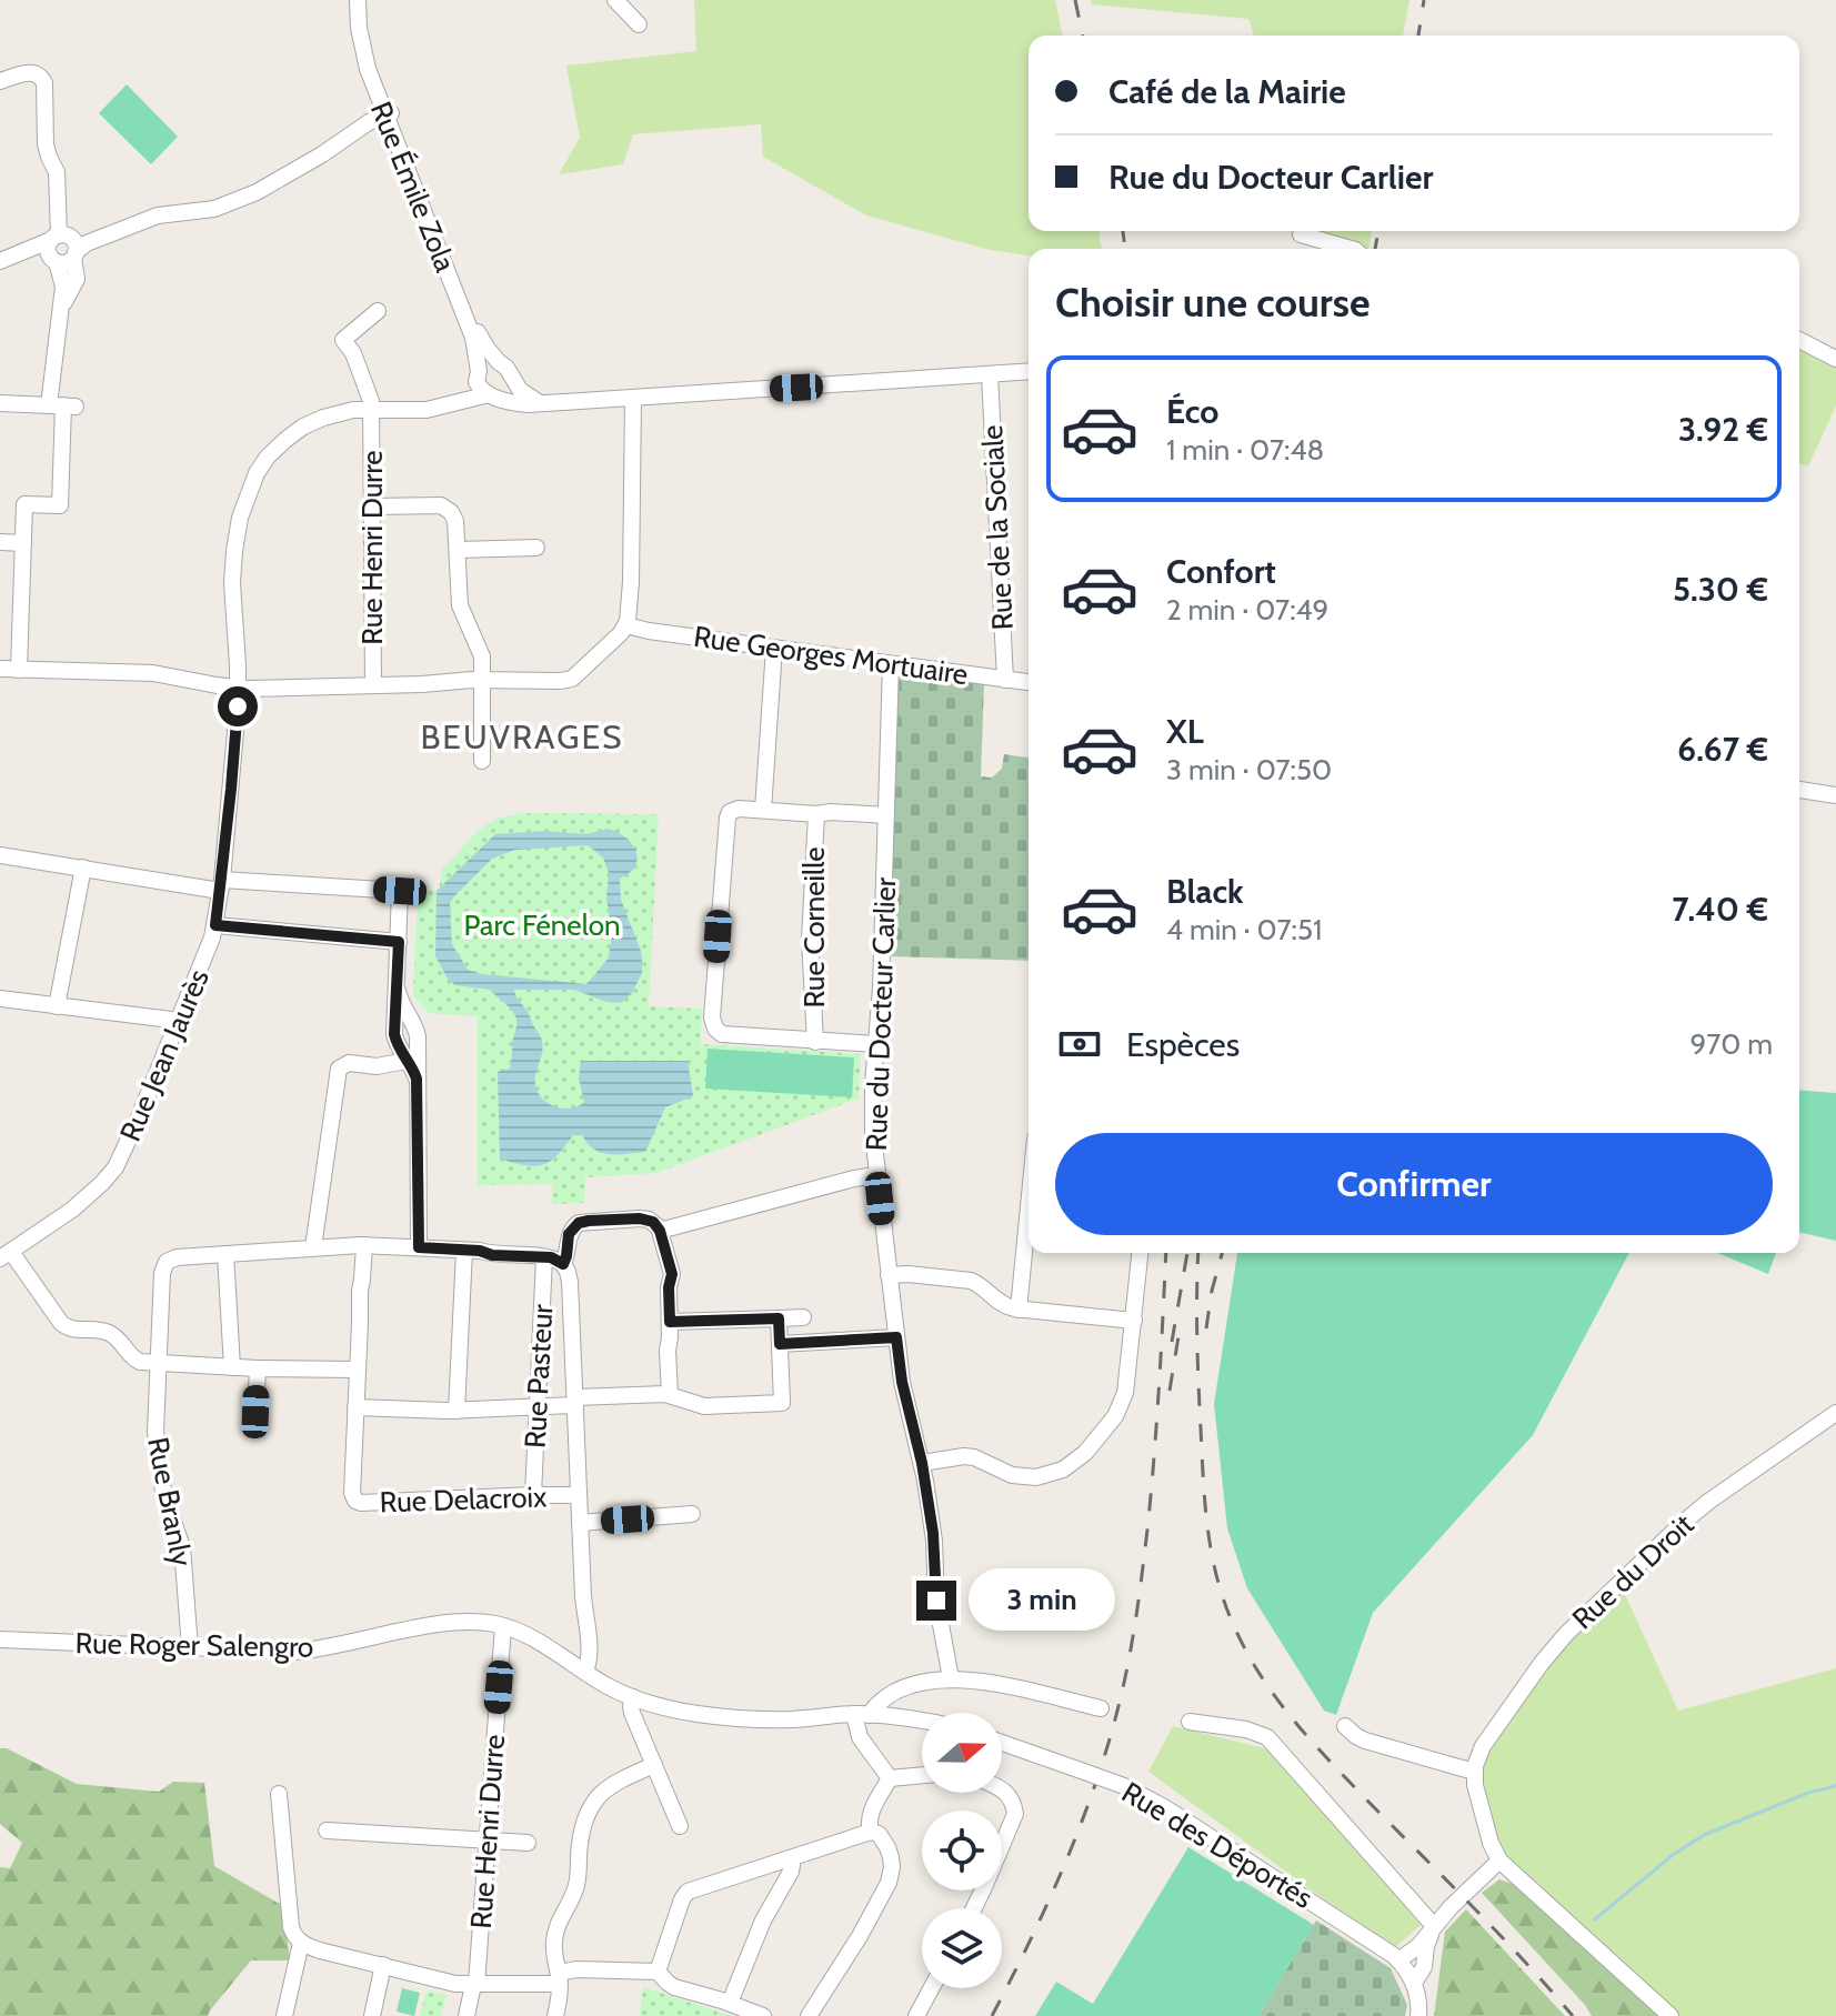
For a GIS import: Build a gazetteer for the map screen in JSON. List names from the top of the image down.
{
  "streets": {
    "street": [
      "Rue Émile Zola",
      "Rue de la Sociale",
      "Rue Henri Durre",
      "Rue Georges Mortuaire",
      "Rue Corneille",
      "Rue du Docteur Carlier",
      "Rue Jean Jaurès",
      "Rue Pasteur",
      "Rue Delacroix",
      "Rue Branly",
      "Rue du Droit",
      "Rue Roger Salengro",
      "Rue des Déportés"
    ]
  },
  "crossings": [
    ["Rue Émile Zola", "Rue Jean Jaurès"],
    ["Rue de la Sociale", "Rue Georges Mortuaire"],
    ["Rue Henri Durre", "Rue Jean Jaurès"],
    ["Rue Henri Durre", "Rue Roger Salengro"],
    ["Rue Georges Mortuaire", "Rue du Docteur Carlier"],
    ["Rue Pasteur", "Rue Delacroix"],
    ["Rue Branly", "Rue Roger Salengro"]
  ],
  "districts": ["BEUVRAGES"],
  "parks": ["Parc Fénelon"],
  "north": "right",
  "page": {
    "banner": ["Café de la Mairie", "Rue du Docteur Carlier"],
    "heading": "Choisir une course",
    "list": [
      {
        "name": "Éco",
        "note": "1 min · 07:48",
        "value": "3.92 €"
      },
      {
        "name": "Confort",
        "note": "2 min · 07:49",
        "value": "5.30 €"
      },
      {
        "name": "XL",
        "note": "3 min · 07:50",
        "value": "6.67 €"
      },
      {
        "name": "Black",
        "note": "4 min · 07:51",
        "value": "7.40 €"
      }
    ],
    "pay": ["Espèces", "970 m"],
    "buttons": "Confirmer",
    "bubble": "3 min"
  }
}
